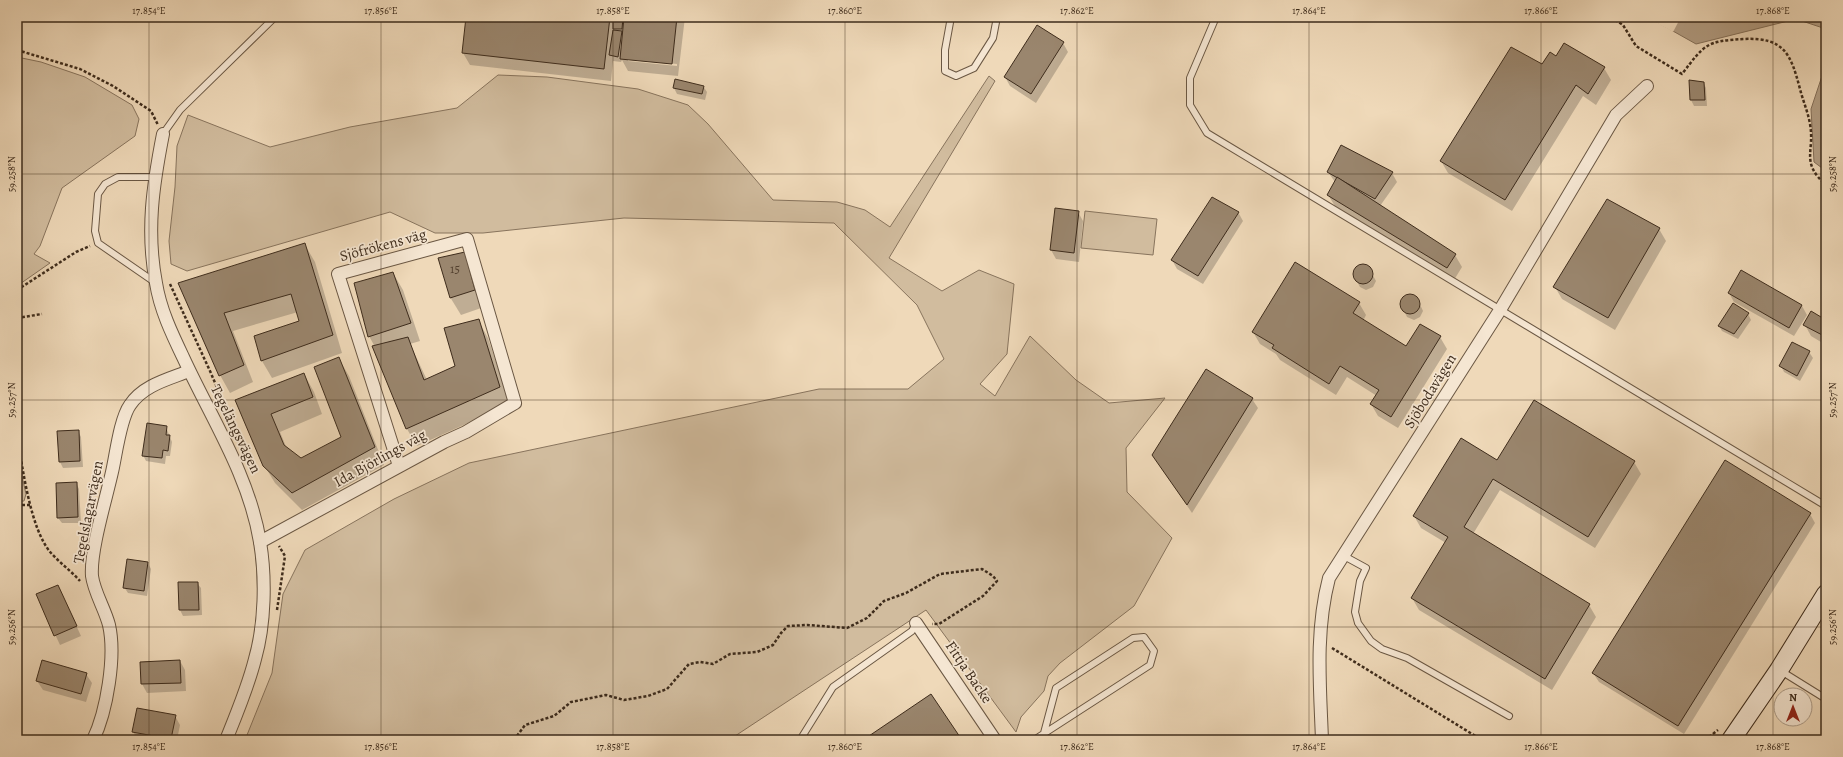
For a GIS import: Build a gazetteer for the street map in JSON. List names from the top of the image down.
{
  "streets": {
    "street": [
      "Sjöfrökens väg",
      "Sjöbodavägen",
      "Tegelängsvägen",
      "Ida Björlings väg",
      "Tegelslagarvägen",
      "Fittja Backe"
    ]
  },
  "crossings": [
    ["Sjöfrökens väg", "Ida Björlings väg"],
    ["Tegelängsvägen", "Ida Björlings väg"],
    ["Tegelängsvägen", "Tegelslagarvägen"]
  ],
  "house_numbers": ["15"],
  "north": "top",
  "coordinates": [
    "17.854°E",
    "17.856°E",
    "17.858°E",
    "17.860°E",
    "17.862°E",
    "17.864°E",
    "17.866°E",
    "17.868°E",
    "59.258°N",
    "59.257°N",
    "59.256°N"
  ]
}
